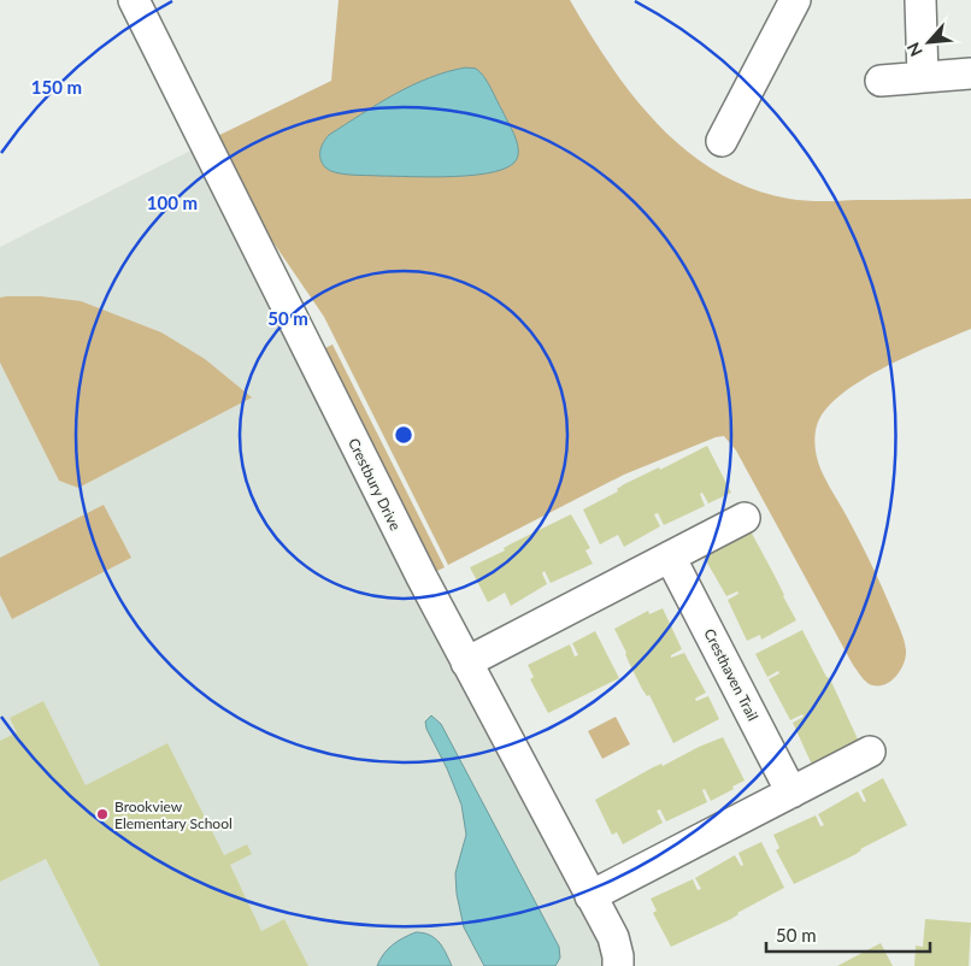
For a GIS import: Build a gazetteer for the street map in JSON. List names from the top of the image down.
{
  "streets": {
    "street": ["Crestbury Drive", "Cresthaven Trail"]
  },
  "places": ["Brookview Elementary School"],
  "scale_bar": "50 m",
  "north": "bottom left",
  "rings": ["150 m", "100 m", "50 m"]
}
